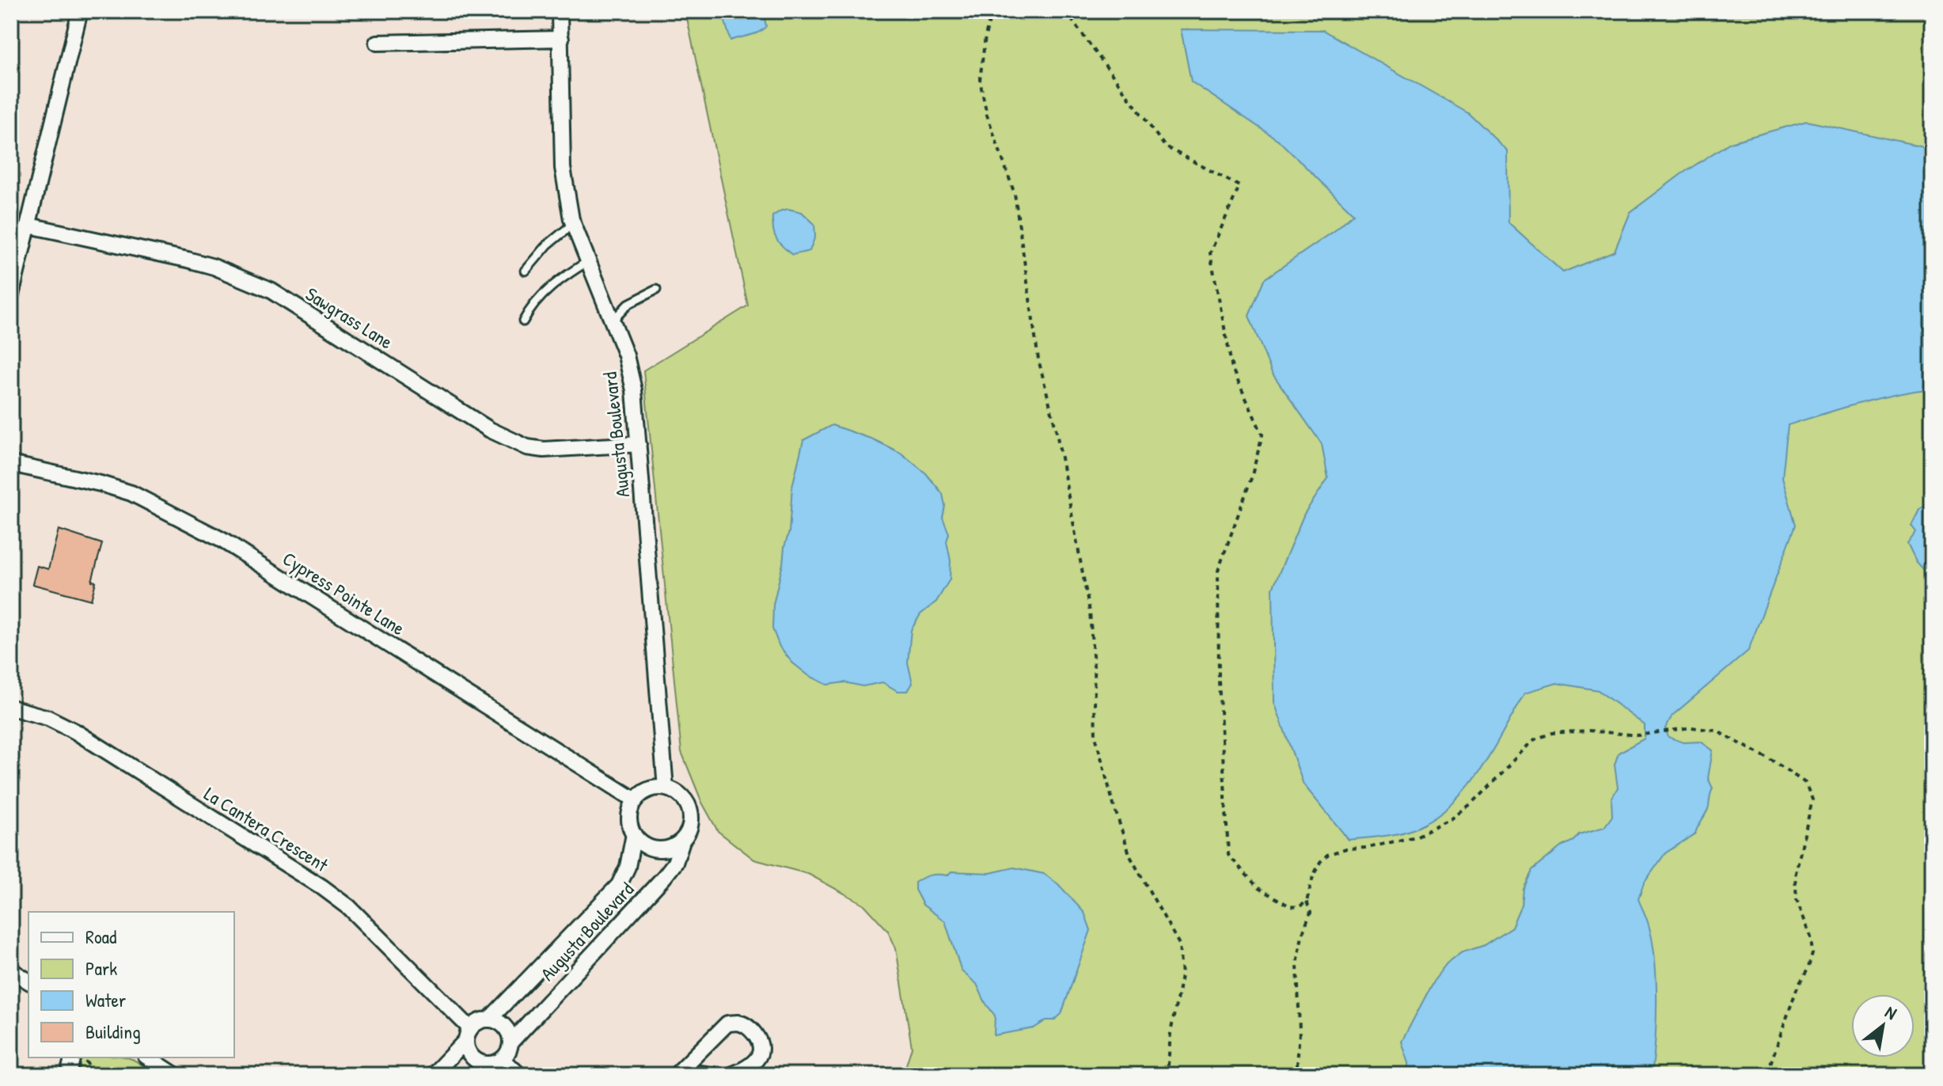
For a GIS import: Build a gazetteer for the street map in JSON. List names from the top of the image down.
{
  "streets": {
    "street": [
      "Sawgrass Lane",
      "Augusta Boulevard",
      "Cypress Pointe Lane",
      "La Cantera Crescent"
    ]
  },
  "crossings": [
    ["Sawgrass Lane", "Augusta Boulevard"],
    ["Augusta Boulevard", "Cypress Pointe Lane"],
    ["Augusta Boulevard", "La Cantera Crescent"]
  ],
  "legend": [
    "Road",
    "Park",
    "Water",
    "Building"
  ],
  "north": "top right"
}
